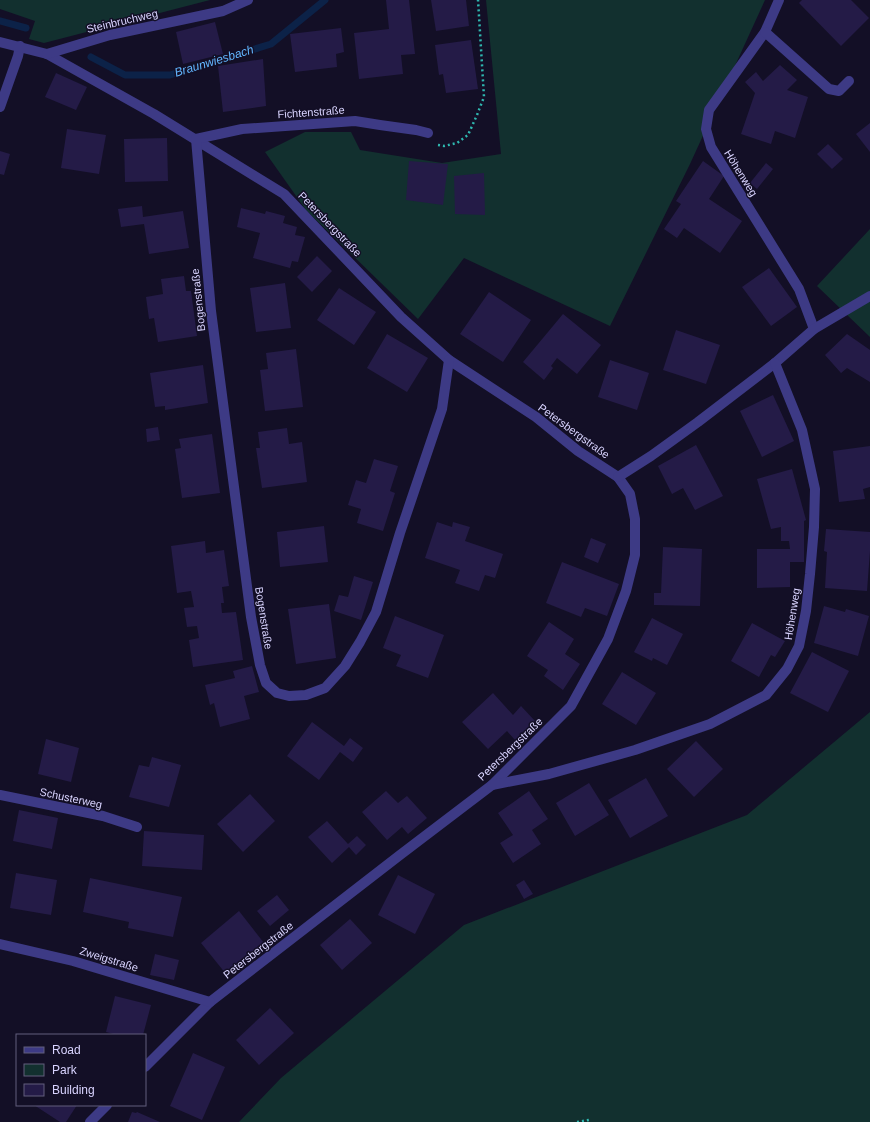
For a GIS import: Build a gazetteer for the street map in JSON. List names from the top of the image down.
{
  "streets": {
    "street": [
      "Steinbruchweg",
      "Fichtenstraße",
      "Höhenweg",
      "Petersbergstraße",
      "Bogenstraße",
      "Schusterweg",
      "Zweigstraße"
    ]
  },
  "crossings": [
    ["Steinbruchweg", "Petersbergstraße"],
    ["Fichtenstraße", "Petersbergstraße"],
    ["Fichtenstraße", "Bogenstraße"],
    ["Höhenweg", "Petersbergstraße"],
    ["Petersbergstraße", "Bogenstraße"],
    ["Petersbergstraße", "Zweigstraße"]
  ],
  "water": ["Braunwiesbach"],
  "legend": ["Road", "Park", "Building"]
}
